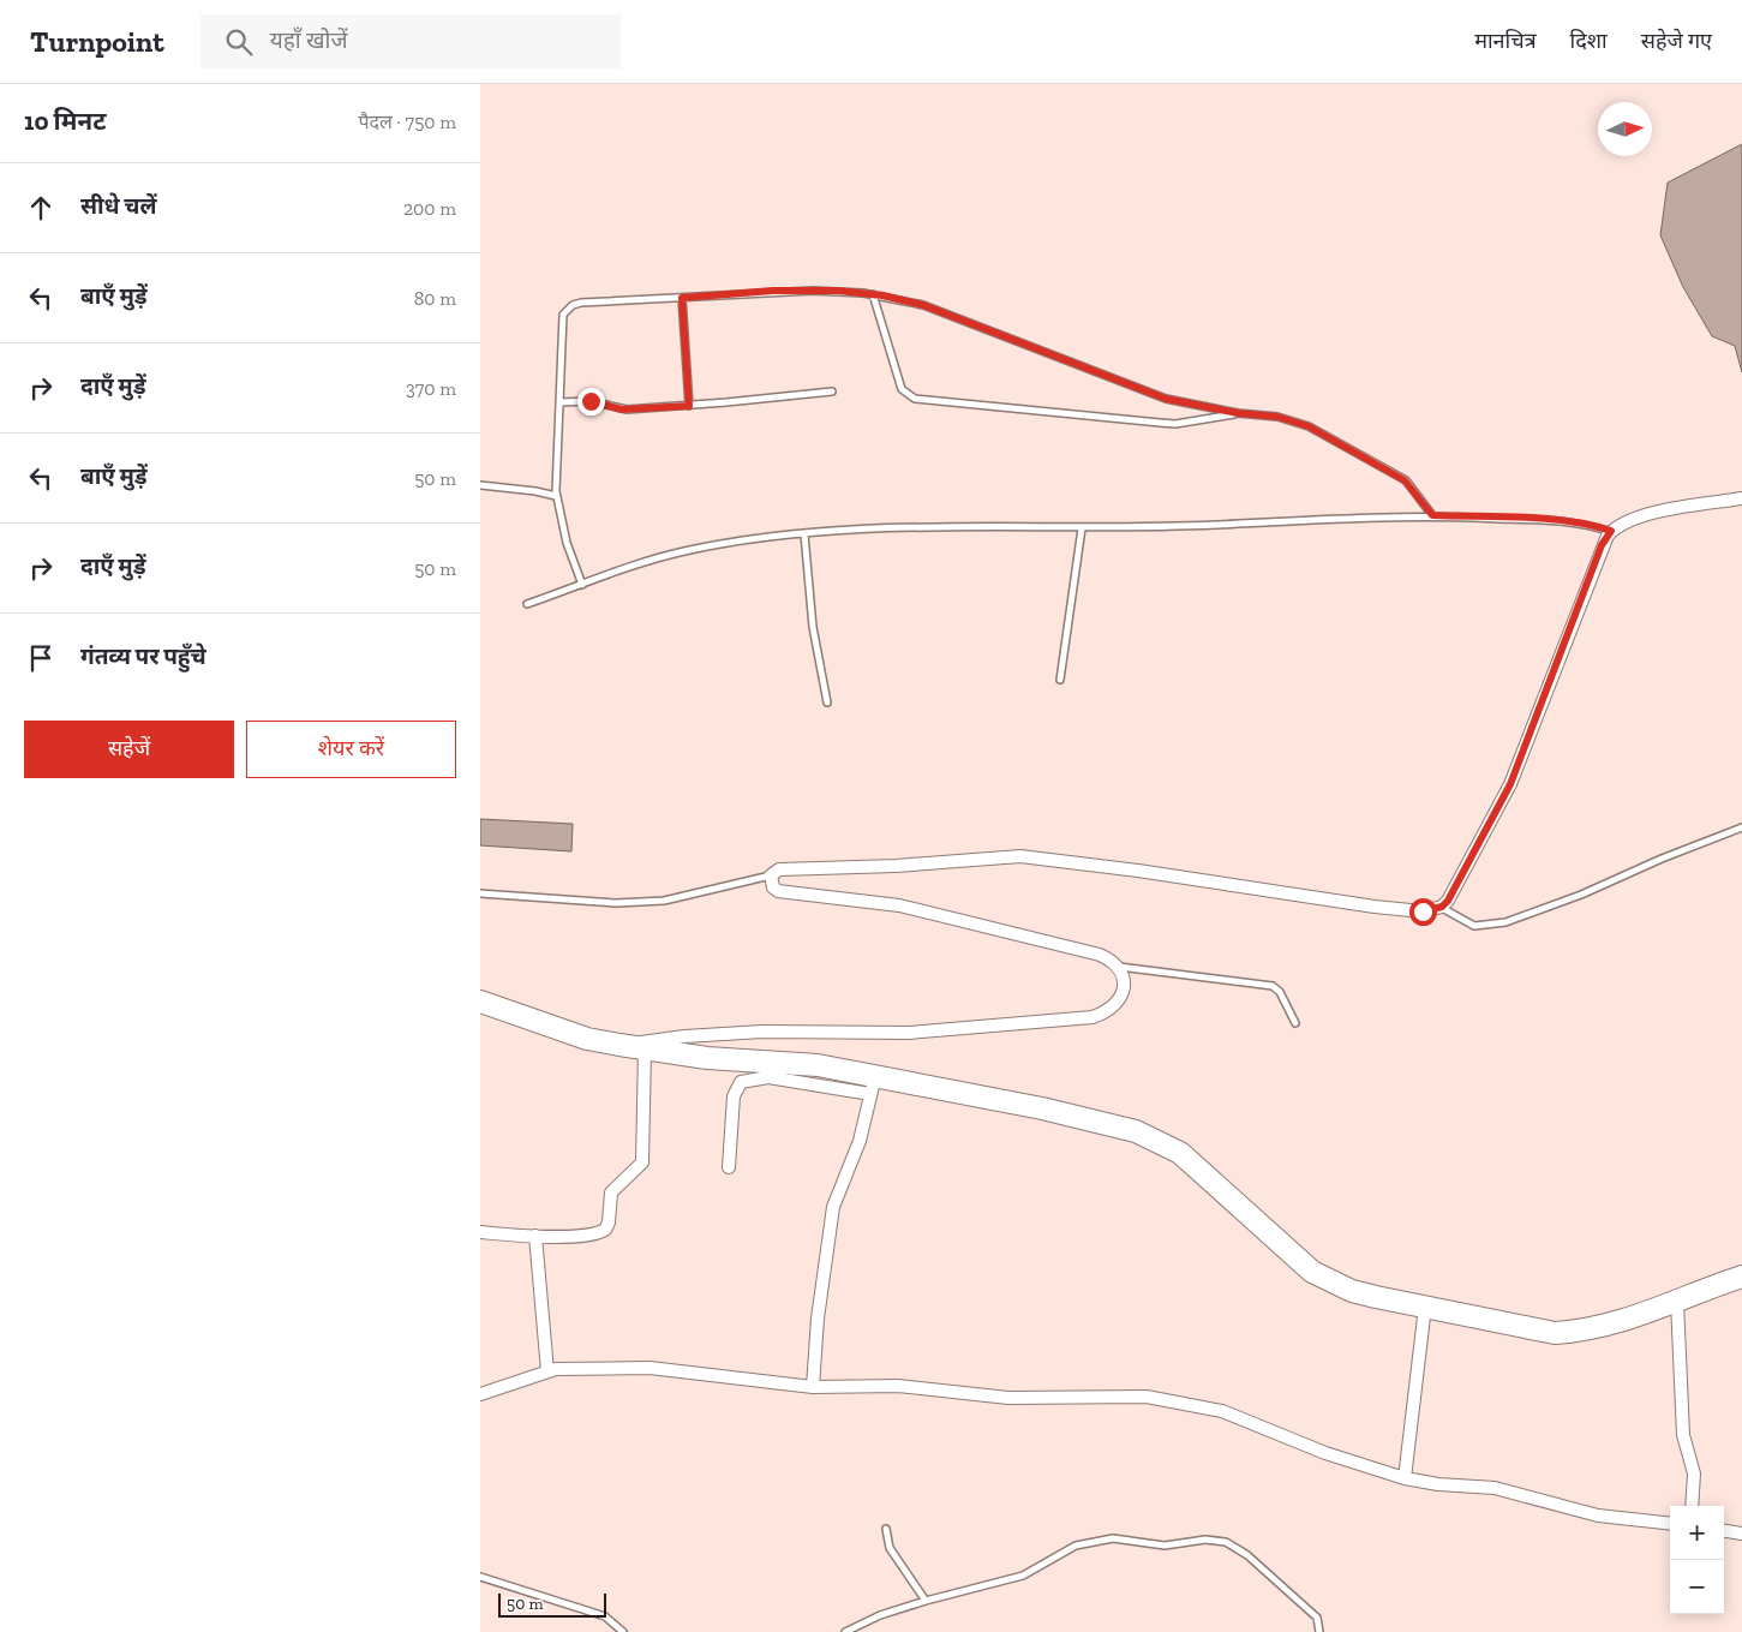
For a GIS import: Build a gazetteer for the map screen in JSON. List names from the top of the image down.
{
  "scale_bar": "50 m",
  "north": "right",
  "page": {
    "header": "Turnpoint",
    "search": "यहाँ खोजें",
    "nav": ["मानचित्र", "दिशा", "सहेजे गए"],
    "heading": ["10 मिनट", "पैदल · 750 m"],
    "list": [
      ["सीधे चलें", "200 m"],
      ["बाएँ मुड़ें", "80 m"],
      ["दाएँ मुड़ें", "370 m"],
      ["बाएँ मुड़ें", "50 m"],
      ["दाएँ मुड़ें", "50 m"],
      "गंतव्य पर पहुँचे"
    ],
    "buttons": ["सहेजें", "शेयर करें"],
    "map_buttons": ["+", "−"],
    "scale": "50 m"
  }
}
